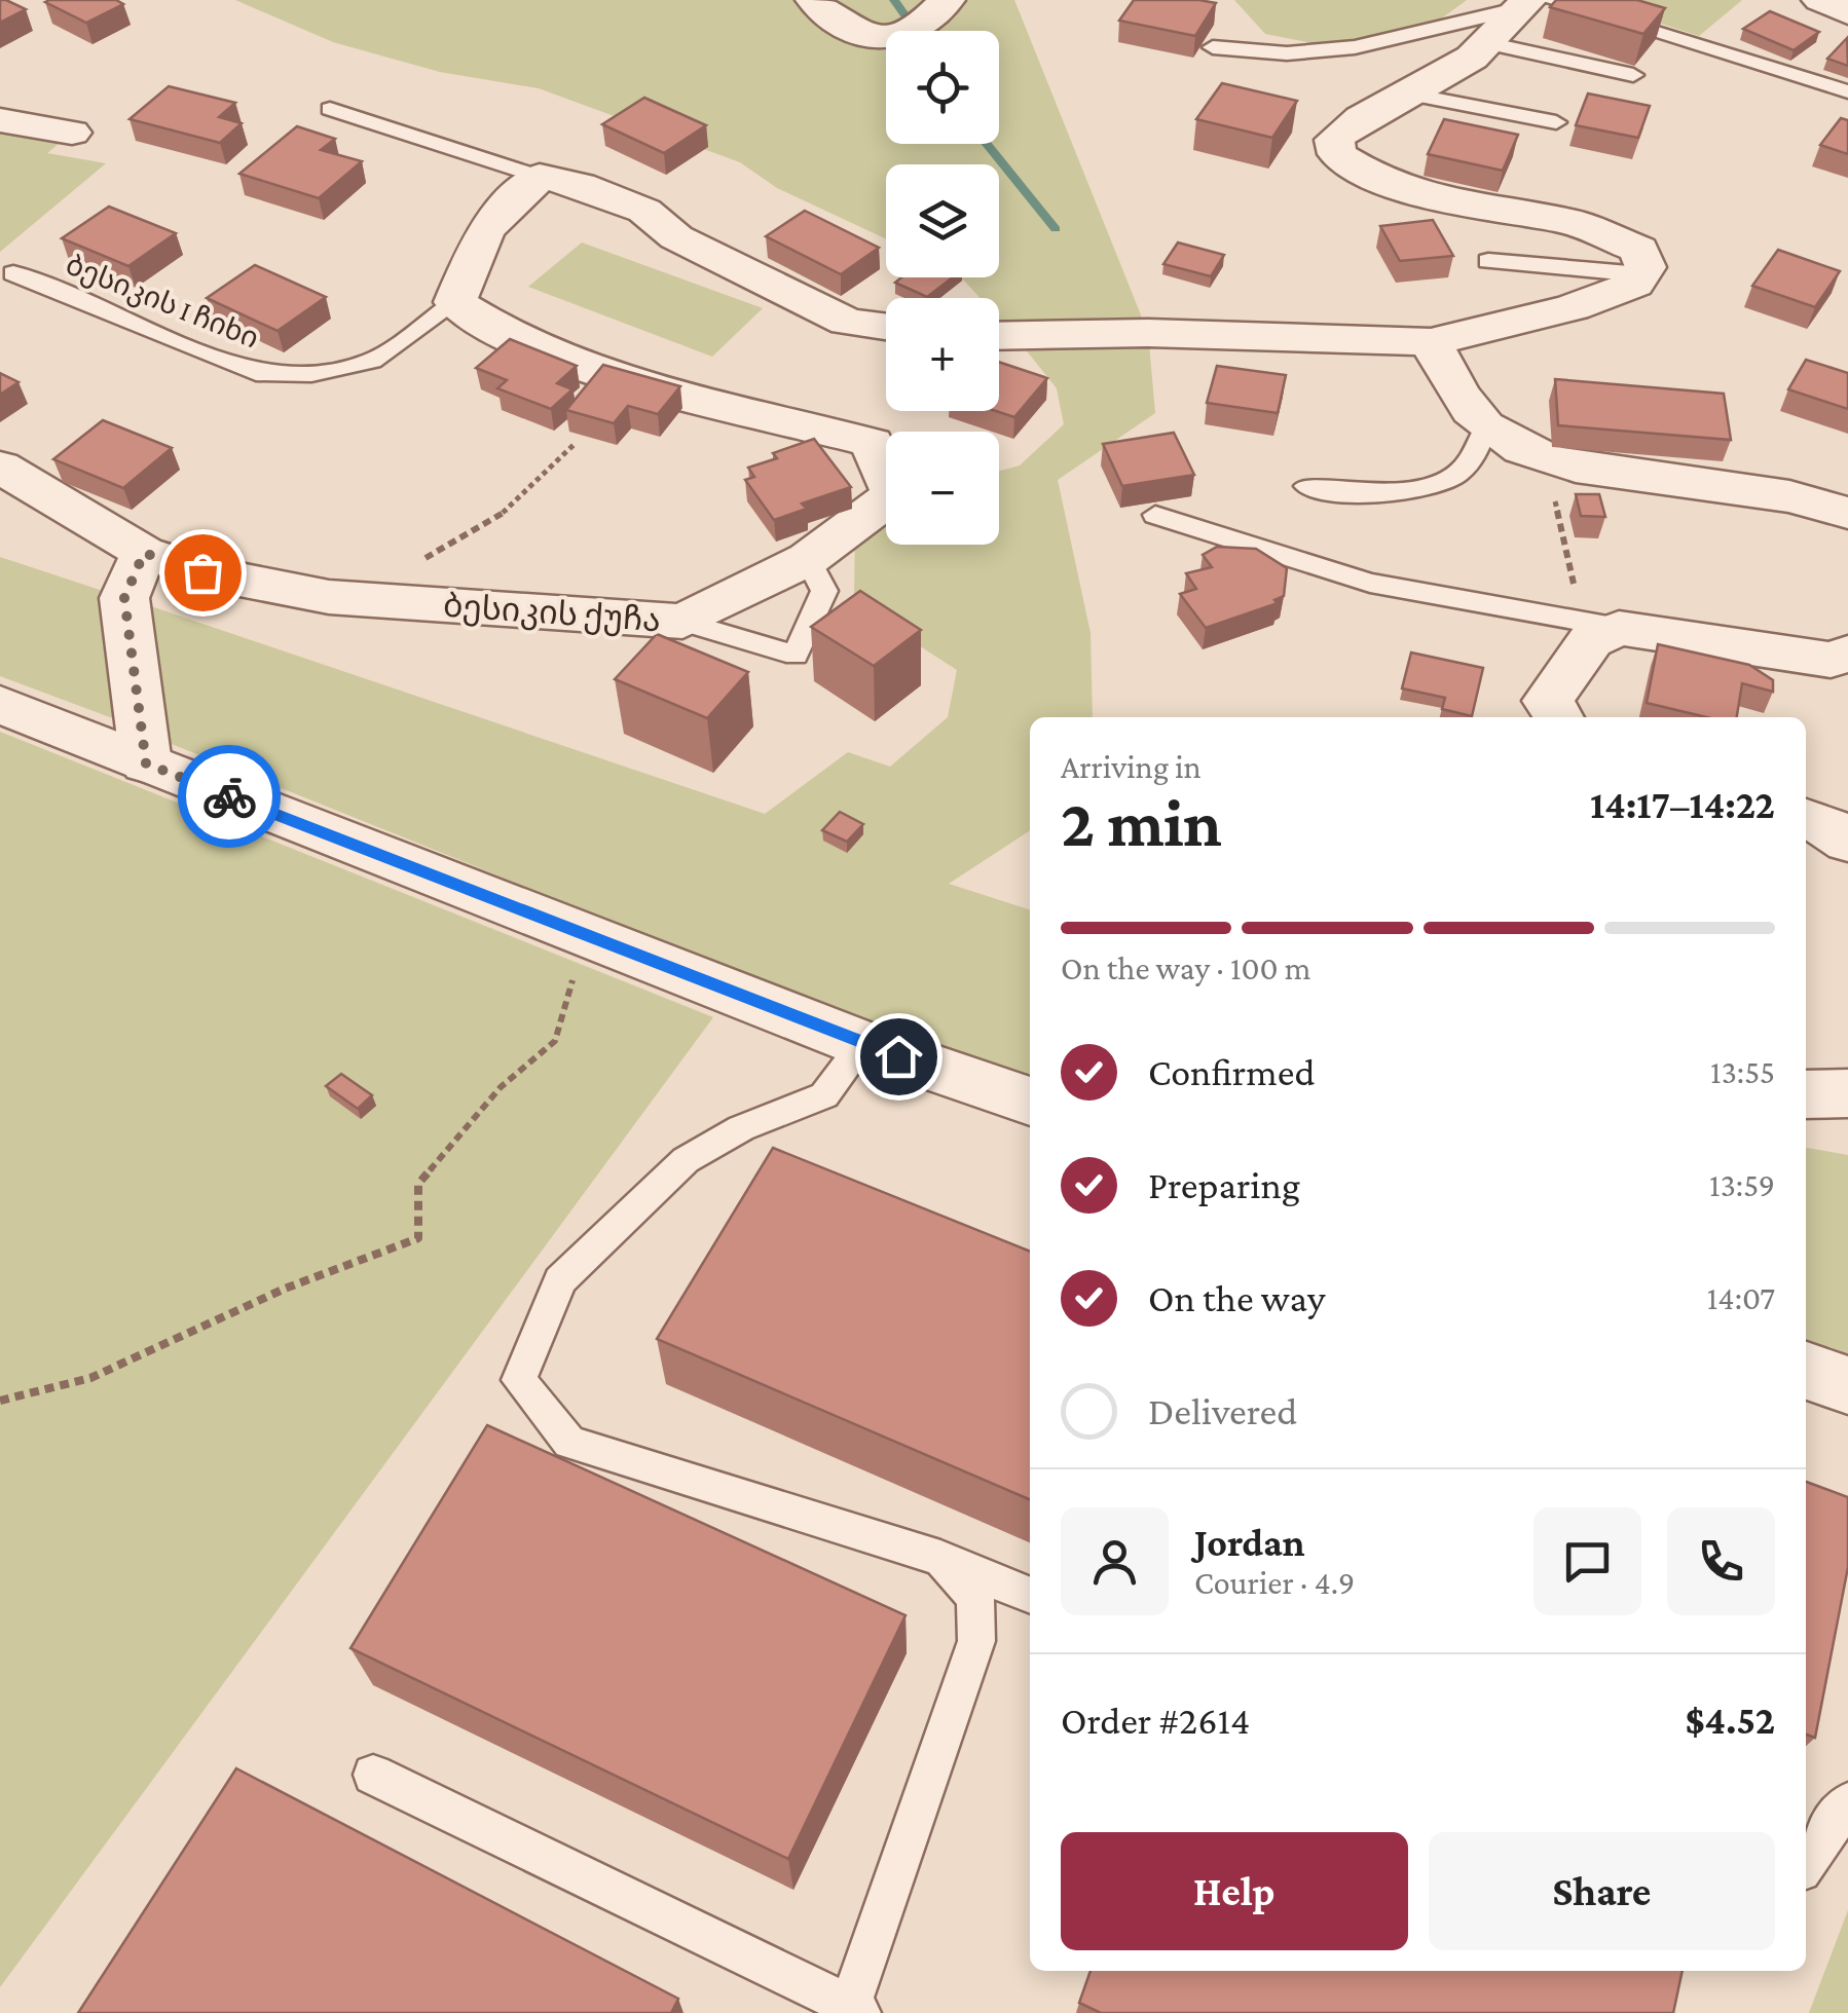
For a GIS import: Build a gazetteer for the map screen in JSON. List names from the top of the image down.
{
  "streets": {
    "street": ["ბესიკის ქუჩა"],
    "lane": ["ბესიკის I ჩიხი"]
  },
  "crossings": [
    ["ბესიკის I ჩიხი", "ბესიკის ქუჩა"]
  ],
  "page": {
    "map_buttons": ["+", "−"],
    "heading": ["2 min", "Arriving in", "14:17–14:22"],
    "panel": [
      "Jordan",
      "Courier · 4.9",
      "Order #2614",
      "$4.52"
    ],
    "bar": "On the way · 100 m",
    "list": [
      ["Confirmed", "13:55"],
      ["Preparing", "13:59"],
      ["On the way", "14:07"],
      "Delivered"
    ],
    "buttons": ["Help", "Share"]
  }
}
